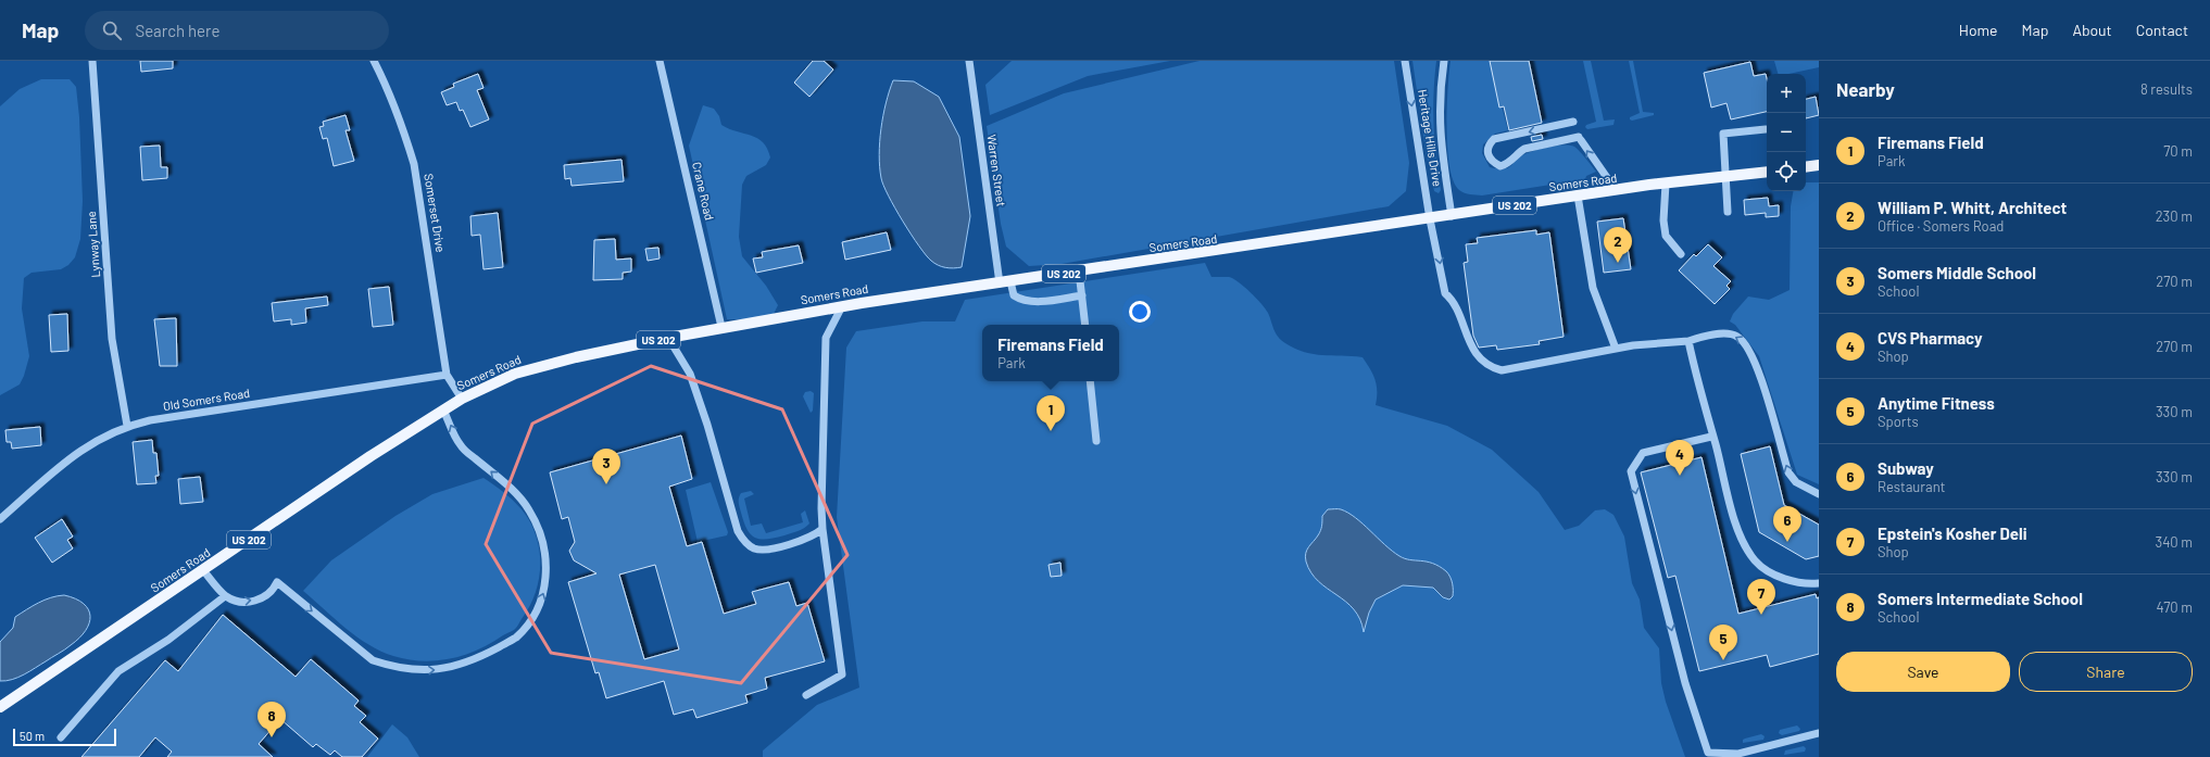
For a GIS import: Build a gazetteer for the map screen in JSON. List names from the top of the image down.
{
  "streets": {
    "main road": ["Somers Road", "US 202"],
    "street": [
      "Heritage Hills Drive",
      "Warren Street",
      "Crane Road",
      "Somerset Drive",
      "Lynway Lane",
      "Old Somers Road"
    ]
  },
  "crossings": [
    ["Heritage Hills Drive", "Somers Road"],
    ["Warren Street", "Somers Road"],
    ["Somers Road", "Crane Road"],
    ["Somerset Drive", "Old Somers Road"],
    ["Lynway Lane", "Old Somers Road"]
  ],
  "scale_bar": "50 m",
  "page": {
    "header": "Map",
    "search": "Search here",
    "nav": [
      "Home",
      "Map",
      "About",
      "Contact"
    ],
    "heading": ["Nearby", "8 results"],
    "map_buttons": ["+", "−"],
    "list": [
      {
        "mark": "1",
        "name": "Firemans Field",
        "note": "Park",
        "value": "70 m"
      },
      {
        "mark": "2",
        "name": "William P. Whitt, Architect",
        "note": "Office · Somers Road",
        "value": "230 m"
      },
      {
        "mark": "3",
        "name": "Somers Middle School",
        "note": "School",
        "value": "270 m"
      },
      {
        "mark": "4",
        "name": "CVS Pharmacy",
        "note": "Shop",
        "value": "270 m"
      },
      {
        "mark": "5",
        "name": "Anytime Fitness",
        "note": "Sports",
        "value": "330 m"
      },
      {
        "mark": "6",
        "name": "Subway",
        "note": "Restaurant",
        "value": "330 m"
      },
      {
        "mark": "7",
        "name": "Epstein's Kosher Deli",
        "note": "Shop",
        "value": "340 m"
      },
      {
        "mark": "8",
        "name": "Somers Intermediate School",
        "note": "School",
        "value": "470 m"
      }
    ],
    "pins": [
      "2",
      "1",
      "4",
      "3",
      "6",
      "7",
      "5",
      "8"
    ],
    "popup": ["Firemans Field", "Park"],
    "buttons": ["Save", "Share"],
    "scale": "50 m"
  }
}
